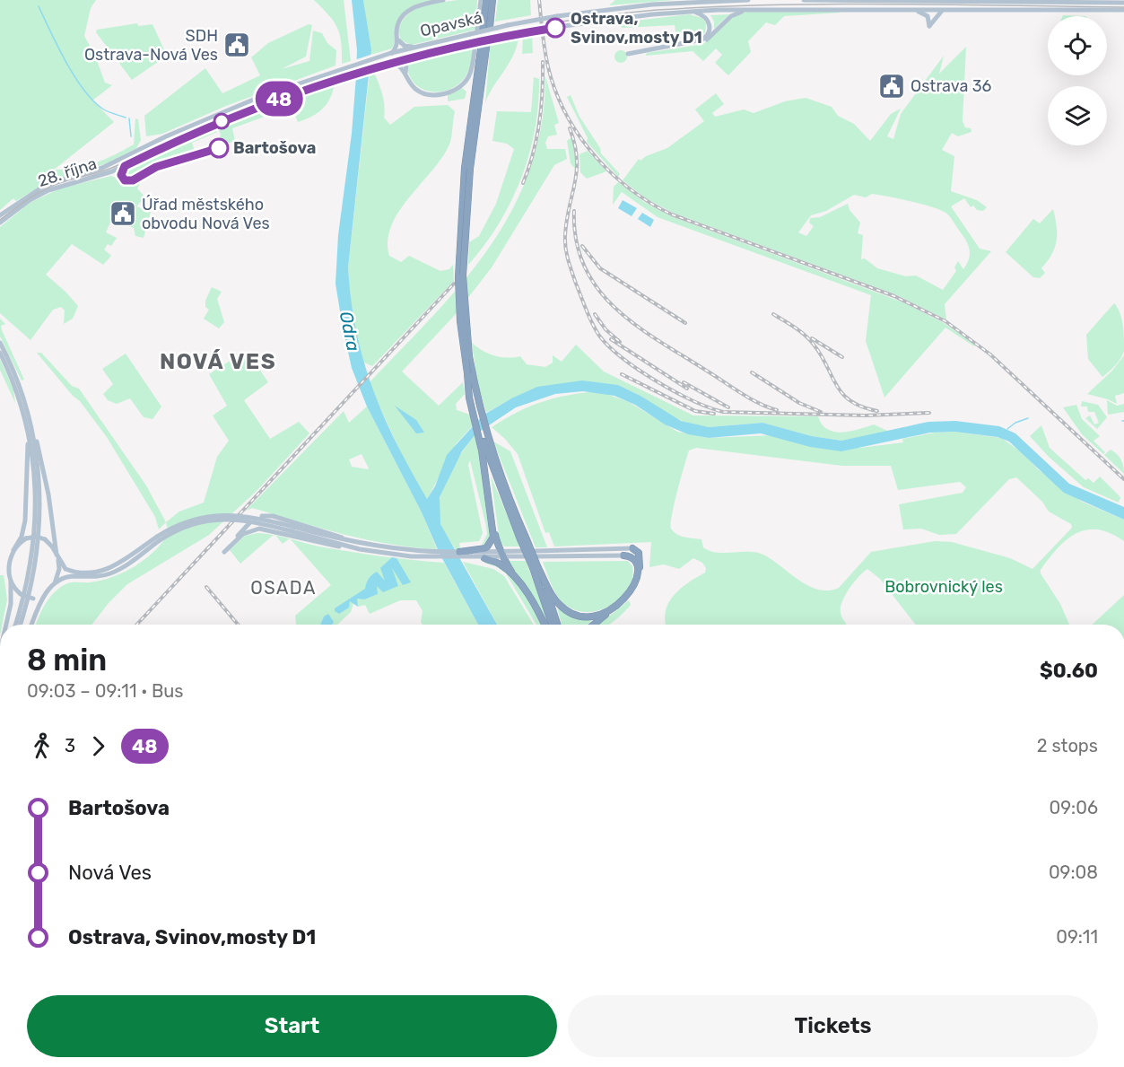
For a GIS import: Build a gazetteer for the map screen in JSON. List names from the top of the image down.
{
  "streets": {
    "main road": ["Opavská", "28. října"]
  },
  "crossings": [
    ["Opavská", "28. října"]
  ],
  "districts": ["NOVÁ VES", "OSADA"],
  "water": ["Odra"],
  "parks": ["Bobrovnický les"],
  "places": {
    "other": ["Ostrava, Svinov,mosty D1", "Bartošova"],
    "public building": ["SDH Ostrava-Nová Ves", "Ostrava 36", "Úřad městského obvodu Nová Ves"]
  },
  "lines": ["bus line 48"],
  "page": {
    "on_map": "48",
    "heading": ["8 min", "09:03 – 09:11 · Bus", "$0.60"],
    "legs": ["3", "48", "2 stops"],
    "list": [
      {
        "name": "Bartošova",
        "value": "09:06"
      },
      {
        "name": "Nová Ves",
        "value": "09:08"
      },
      {
        "name": "Ostrava, Svinov,mosty D1",
        "value": "09:11"
      }
    ],
    "buttons": ["Start", "Tickets"]
  }
}
